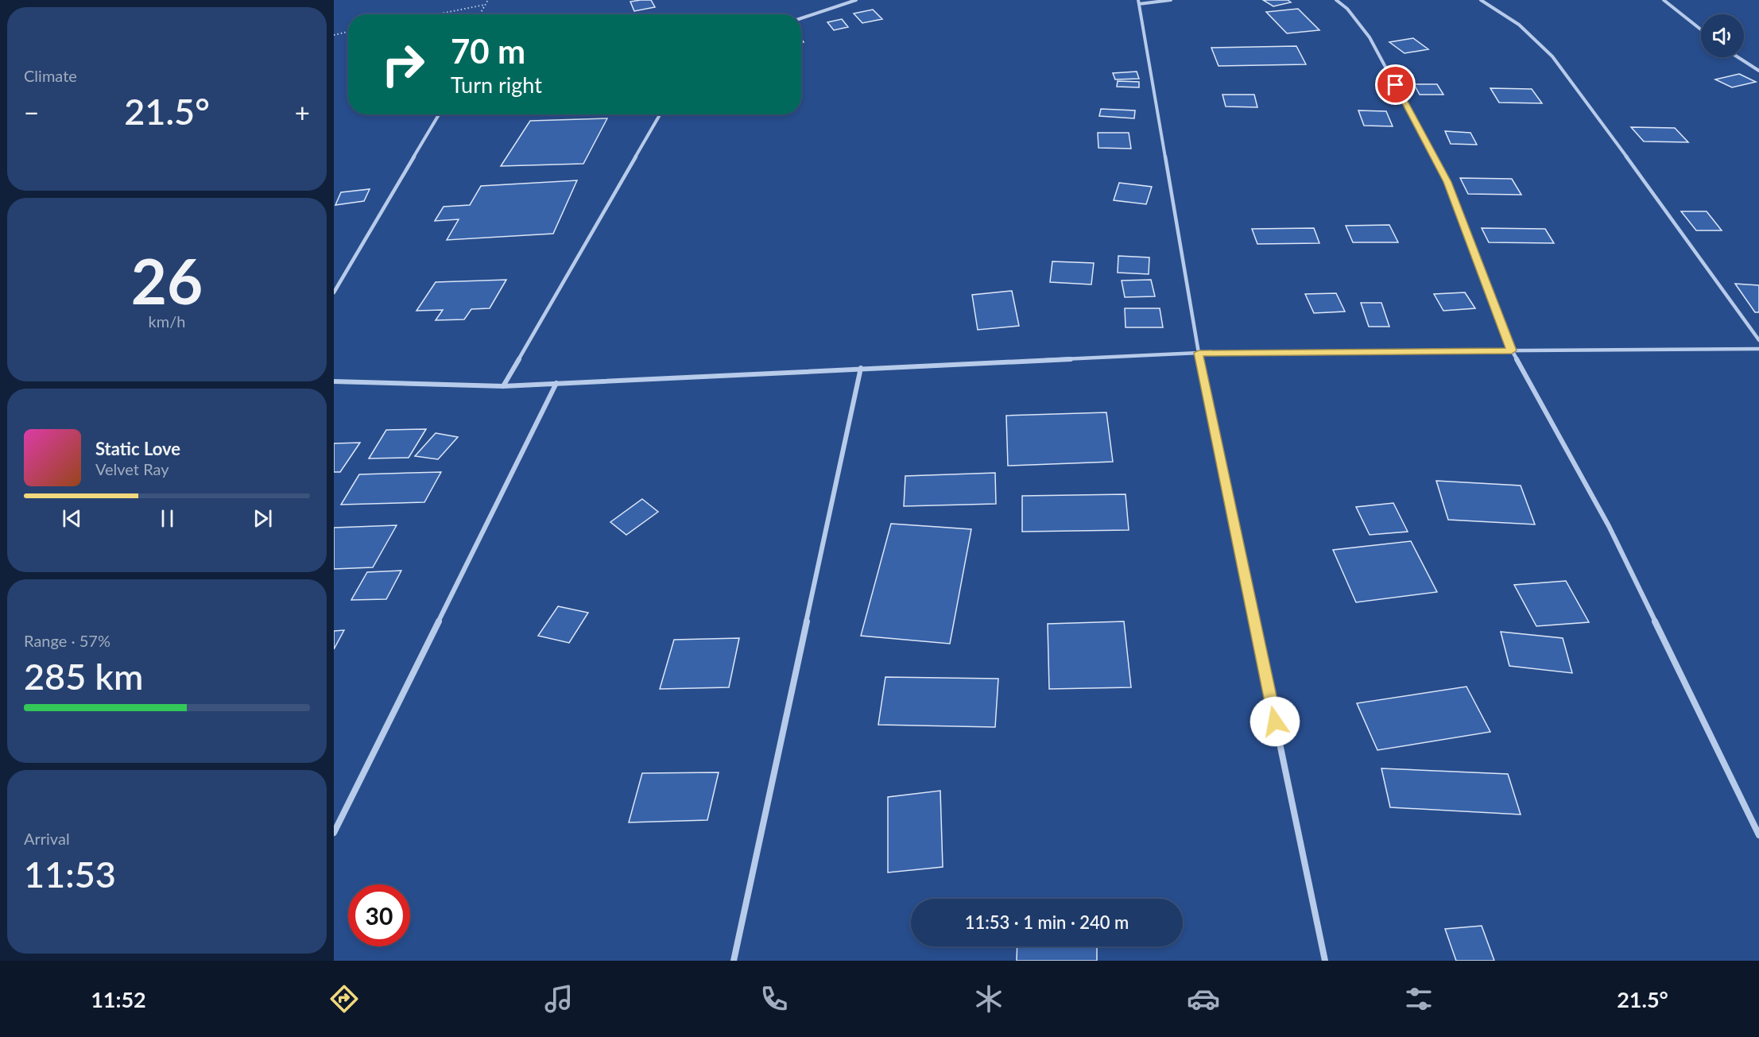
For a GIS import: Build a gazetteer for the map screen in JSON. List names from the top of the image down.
{
  "page": {
    "tile": [
      "Climate",
      ["26", "km/h"],
      ["Range · 57%", "285 km"],
      ["Arrival", "11:53"]
    ],
    "turn": ["70 m", "Turn right"],
    "heat": ["−", "21.5°", "+"],
    "song": ["Static Love", "Velvet Ray"],
    "limit": "30",
    "trip": "11:53 · 1 min · 240 m",
    "tabs": ["11:52", "21.5°"]
  }
}
